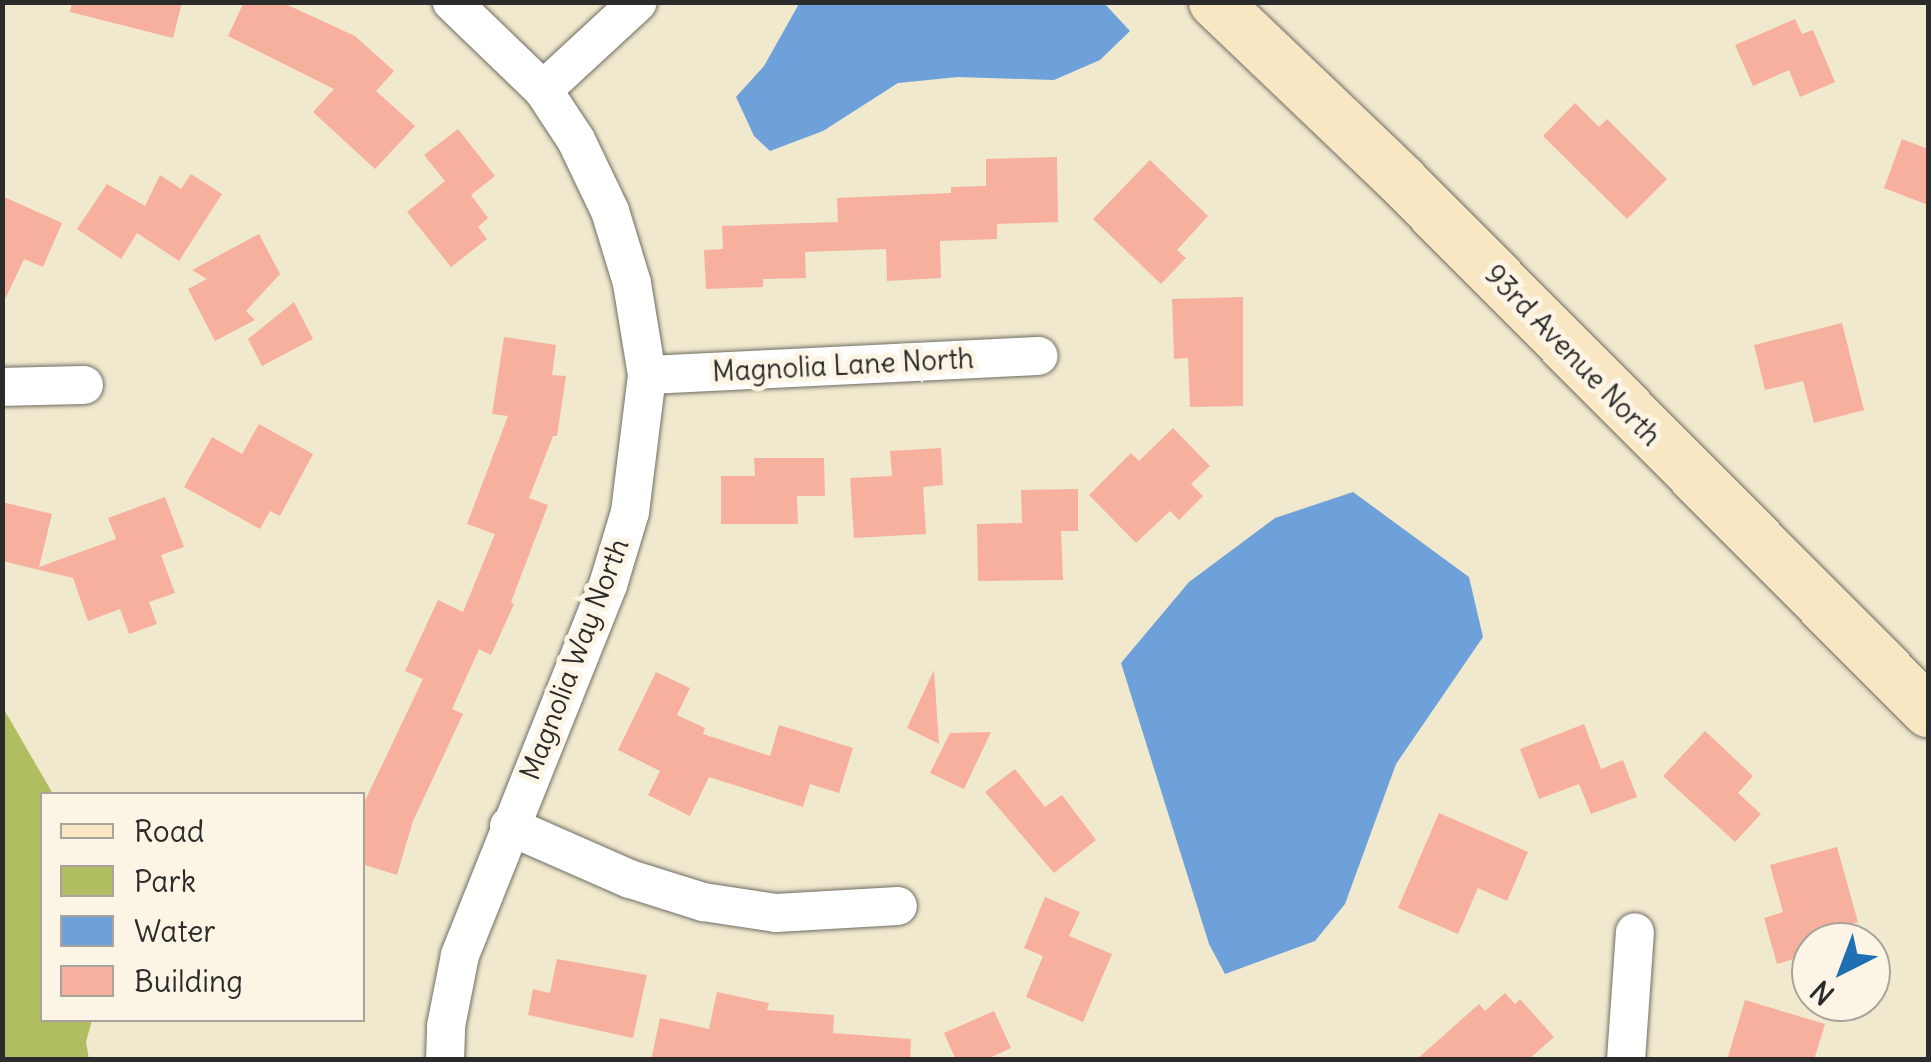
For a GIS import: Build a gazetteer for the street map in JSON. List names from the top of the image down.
{
  "streets": {
    "street": ["93rd Avenue North", "Magnolia Lane North", "Magnolia Way North"]
  },
  "crossings": [
    ["Magnolia Lane North", "Magnolia Way North"]
  ],
  "legend": [
    "Road",
    "Park",
    "Water",
    "Building"
  ],
  "north": "bottom left"
}
